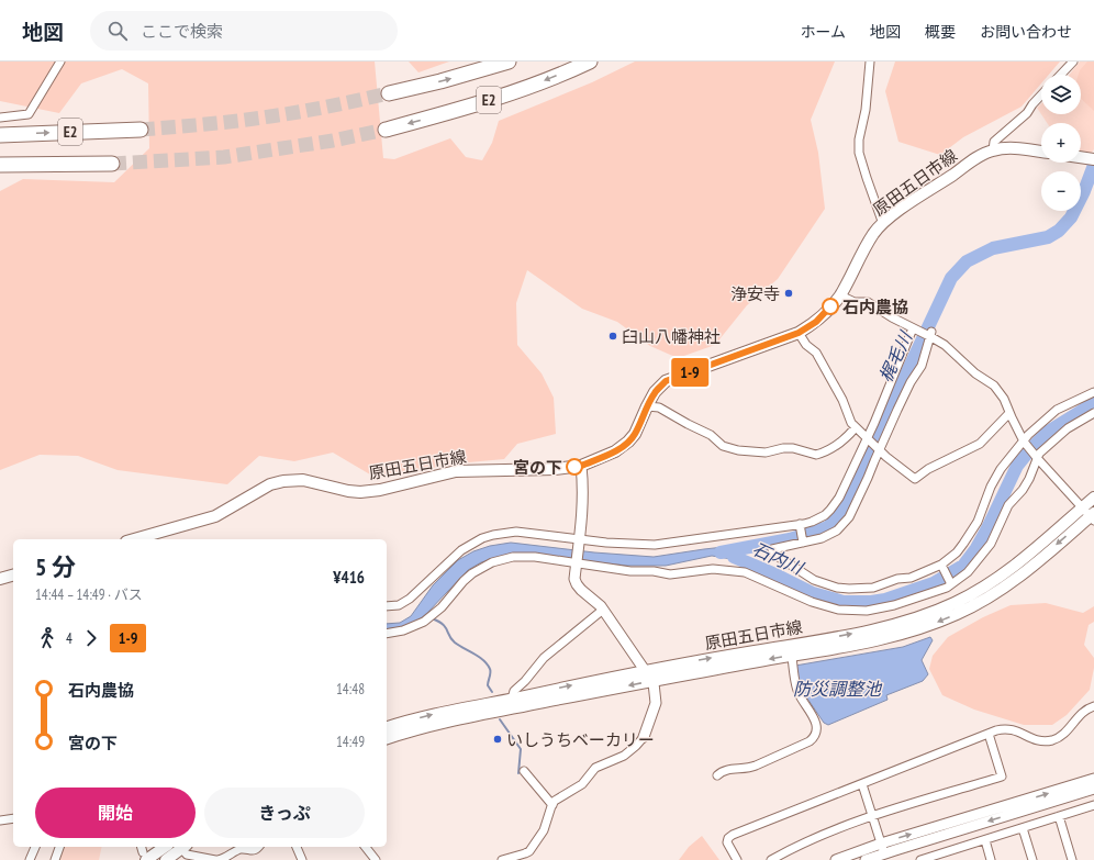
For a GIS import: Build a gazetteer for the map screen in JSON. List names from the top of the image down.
{
  "streets": {
    "highway": ["E2"],
    "main road": ["原田五日市線"]
  },
  "water": ["梶毛川", "石内川", "防災調整池"],
  "places": [
    "浄安寺",
    "石内農協",
    "臼山八幡神社",
    "宮の下",
    "いしうちベーカリー"
  ],
  "lines": ["bus line 1-9"],
  "page": {
    "header": "地図",
    "search": "ここで検索",
    "nav": [
      "ホーム",
      "地図",
      "概要",
      "お問い合わせ"
    ],
    "on_map": "1-9",
    "map_buttons": ["+", "−"],
    "heading": ["5 分", "14:44 – 14:49 · バス", "¥416"],
    "legs": ["4", "1-9"],
    "list": [
      {
        "name": "石内農協",
        "value": "14:48"
      },
      {
        "name": "宮の下",
        "value": "14:49"
      }
    ],
    "buttons": ["開始", "きっぷ"]
  }
}
